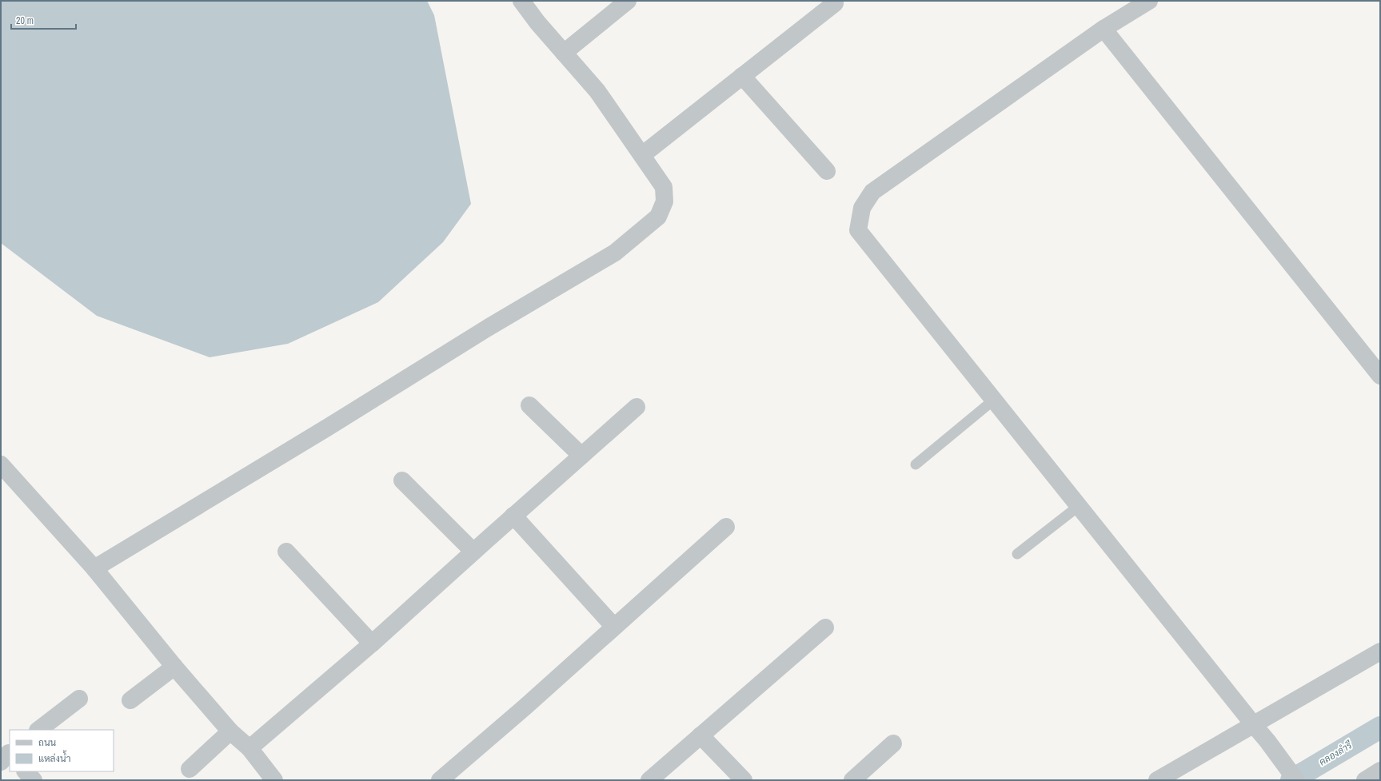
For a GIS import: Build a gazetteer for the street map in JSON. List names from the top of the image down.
{
  "water": ["คลองลำรี"],
  "legend": ["ถนน", "แหล่งน้ำ"],
  "scale_bar": "20 m"
}
